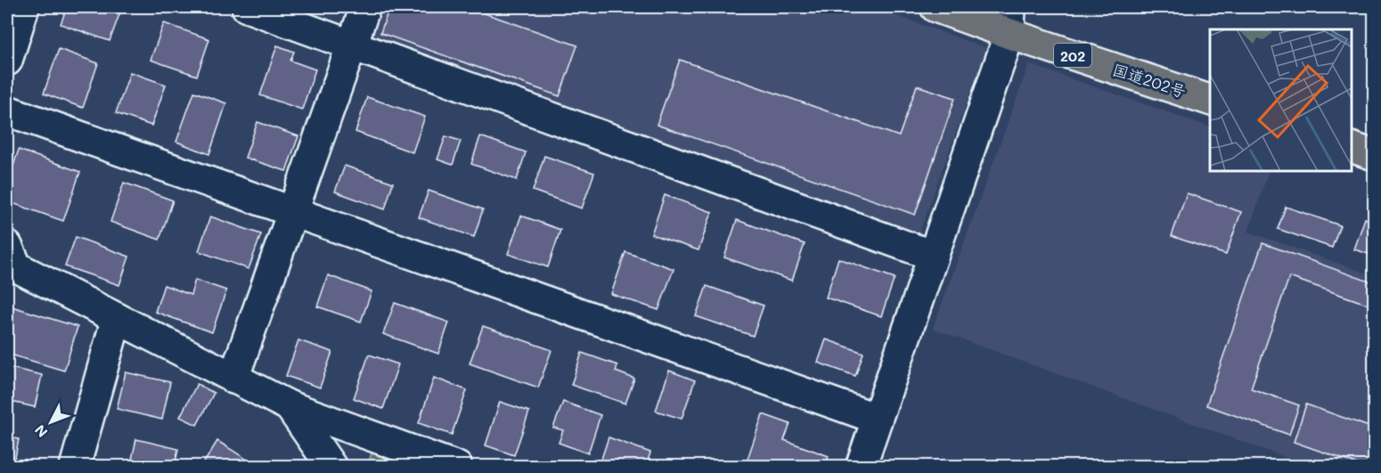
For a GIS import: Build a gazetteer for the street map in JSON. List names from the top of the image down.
{
  "streets": {
    "highway": ["202", "国道202号"]
  },
  "north": "bottom left"
}
